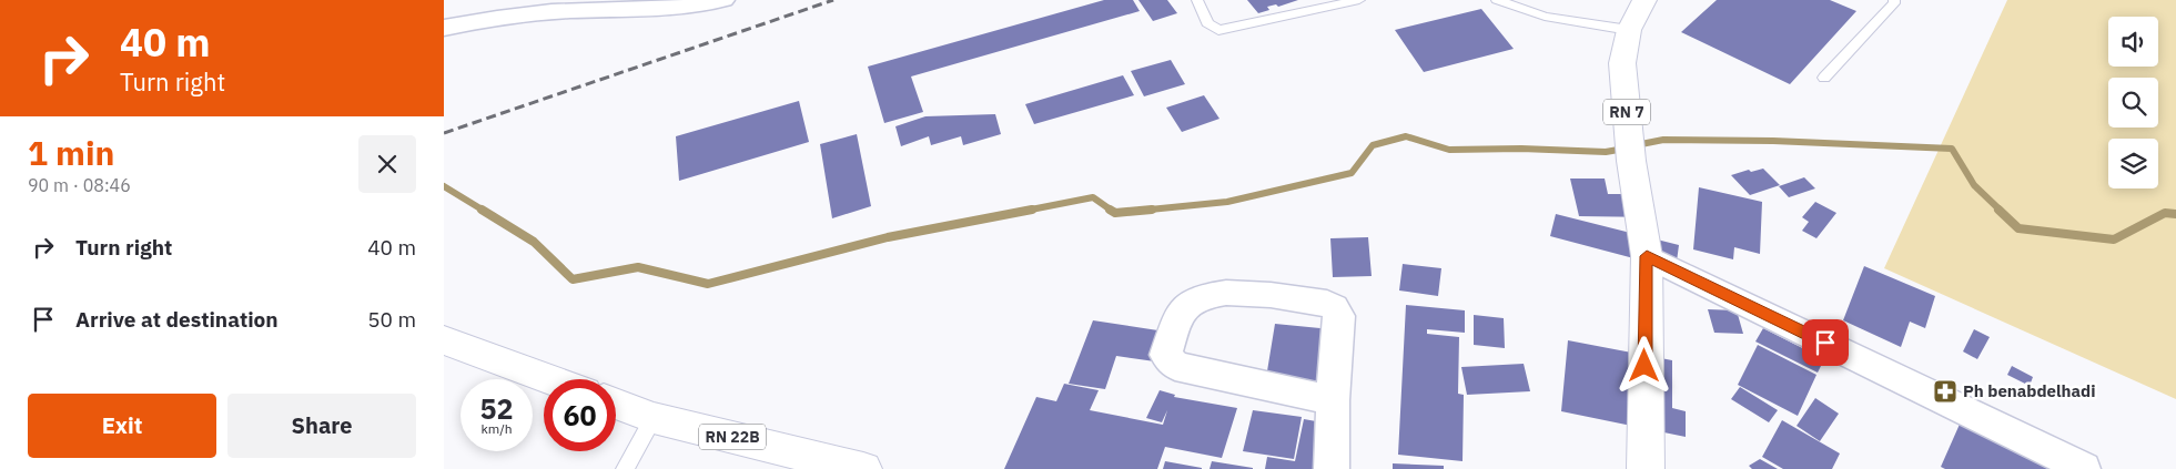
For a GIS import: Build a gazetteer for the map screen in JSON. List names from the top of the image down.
{
  "streets": {
    "main road": ["RN 7", "RN 22B"]
  },
  "places": {
    "pharmacy": ["Ph benabdelhadi"]
  },
  "page": {
    "turn": ["40 m", "Turn right"],
    "heading": ["1 min", "90 m · 08:46"],
    "list": [
      {
        "name": "Turn right",
        "value": "40 m"
      },
      {
        "name": "Arrive at destination",
        "value": "50 m"
      }
    ],
    "speed": "52 km/h",
    "limit": "60",
    "buttons": ["Exit", "Share"]
  }
}
